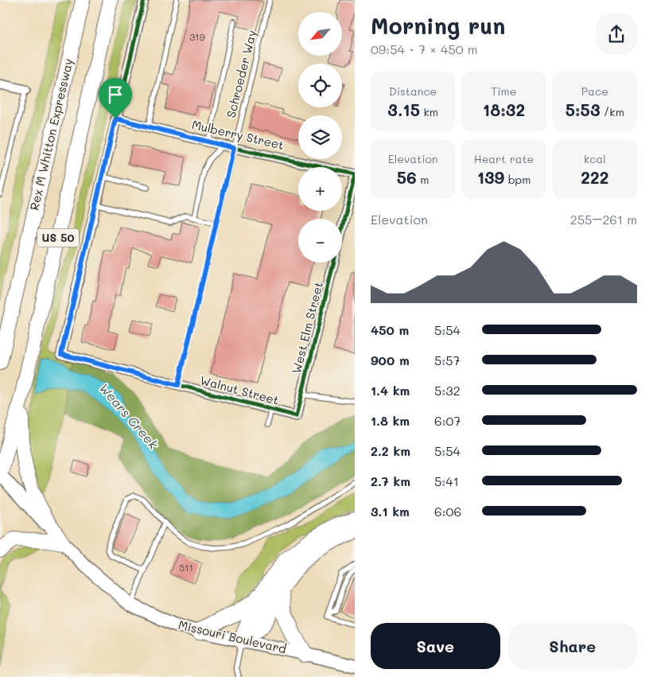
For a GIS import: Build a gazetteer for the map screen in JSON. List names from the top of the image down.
{
  "streets": {
    "highway": ["Rex M Whitton Expressway", "US 50"],
    "main road": ["Missouri Boulevard"],
    "street": ["Mulberry Street", "West Elm Street", "Walnut Street"],
    "lane": ["Schroeder Way"]
  },
  "crossings": [
    ["Schroeder Way", "Mulberry Street"],
    ["Schroeder Way", "Walnut Street"],
    ["Mulberry Street", "West Elm Street"],
    ["US 50", "Missouri Boulevard"],
    ["West Elm Street", "Walnut Street"]
  ],
  "water": ["Wears Creek"],
  "house_numbers": ["319", "511"],
  "north": "bottom left",
  "page": {
    "heading": ["Morning run", "09:54 · 7 × 450 m"],
    "map_buttons": ["+", "−"],
    "stats": [
      ["Distance", "3.15 km"],
      ["Time", "18:32"],
      ["Pace", "5:53 /km"],
      ["Elevation", "56 m"],
      ["Heart rate", "139 bpm"],
      ["kcal", "222"]
    ],
    "chart": ["Elevation", "255–261 m"],
    "list": [
      {
        "name": "450 m",
        "note": "5:54"
      },
      {
        "name": "900 m",
        "note": "5:57"
      },
      {
        "name": "1.4 km",
        "note": "5:32"
      },
      {
        "name": "1.8 km",
        "note": "6:07"
      },
      {
        "name": "2.2 km",
        "note": "5:54"
      },
      {
        "name": "2.7 km",
        "note": "5:41"
      },
      {
        "name": "3.1 km",
        "note": "6:06"
      }
    ],
    "buttons": ["Save", "Share"]
  }
}
